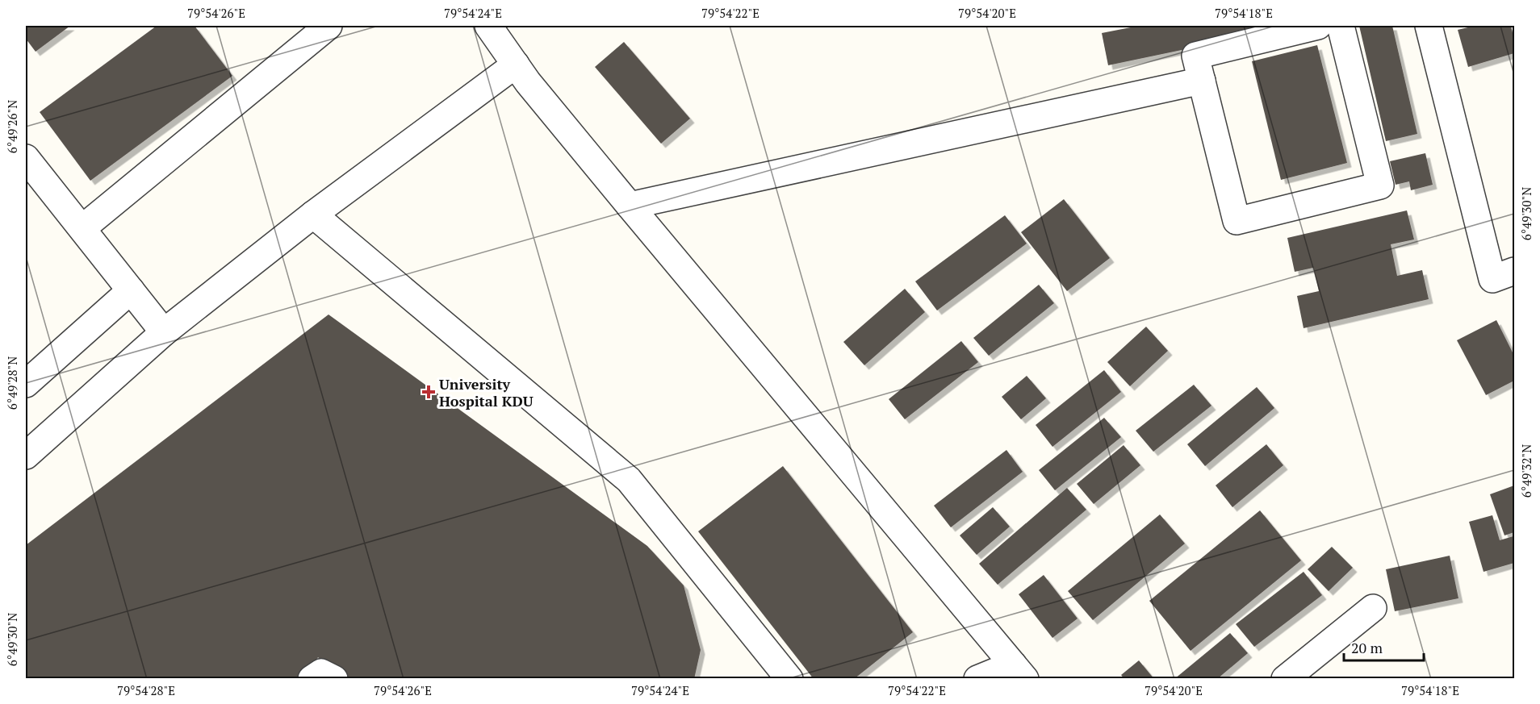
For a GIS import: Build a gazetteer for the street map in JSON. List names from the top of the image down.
{
  "places": {
    "health": ["University Hospital KDU"]
  },
  "scale_bar": "20 m",
  "coordinates": [
    "79°54'26\"E",
    "79°54'24\"E",
    "79°54'22\"E",
    "79°54'20\"E",
    "79°54'18\"E",
    "6°49'26\"N",
    "6°49'30\"N",
    "6°49'28\"N",
    "6°49'32\"N",
    "79°54'28\"E"
  ]
}
